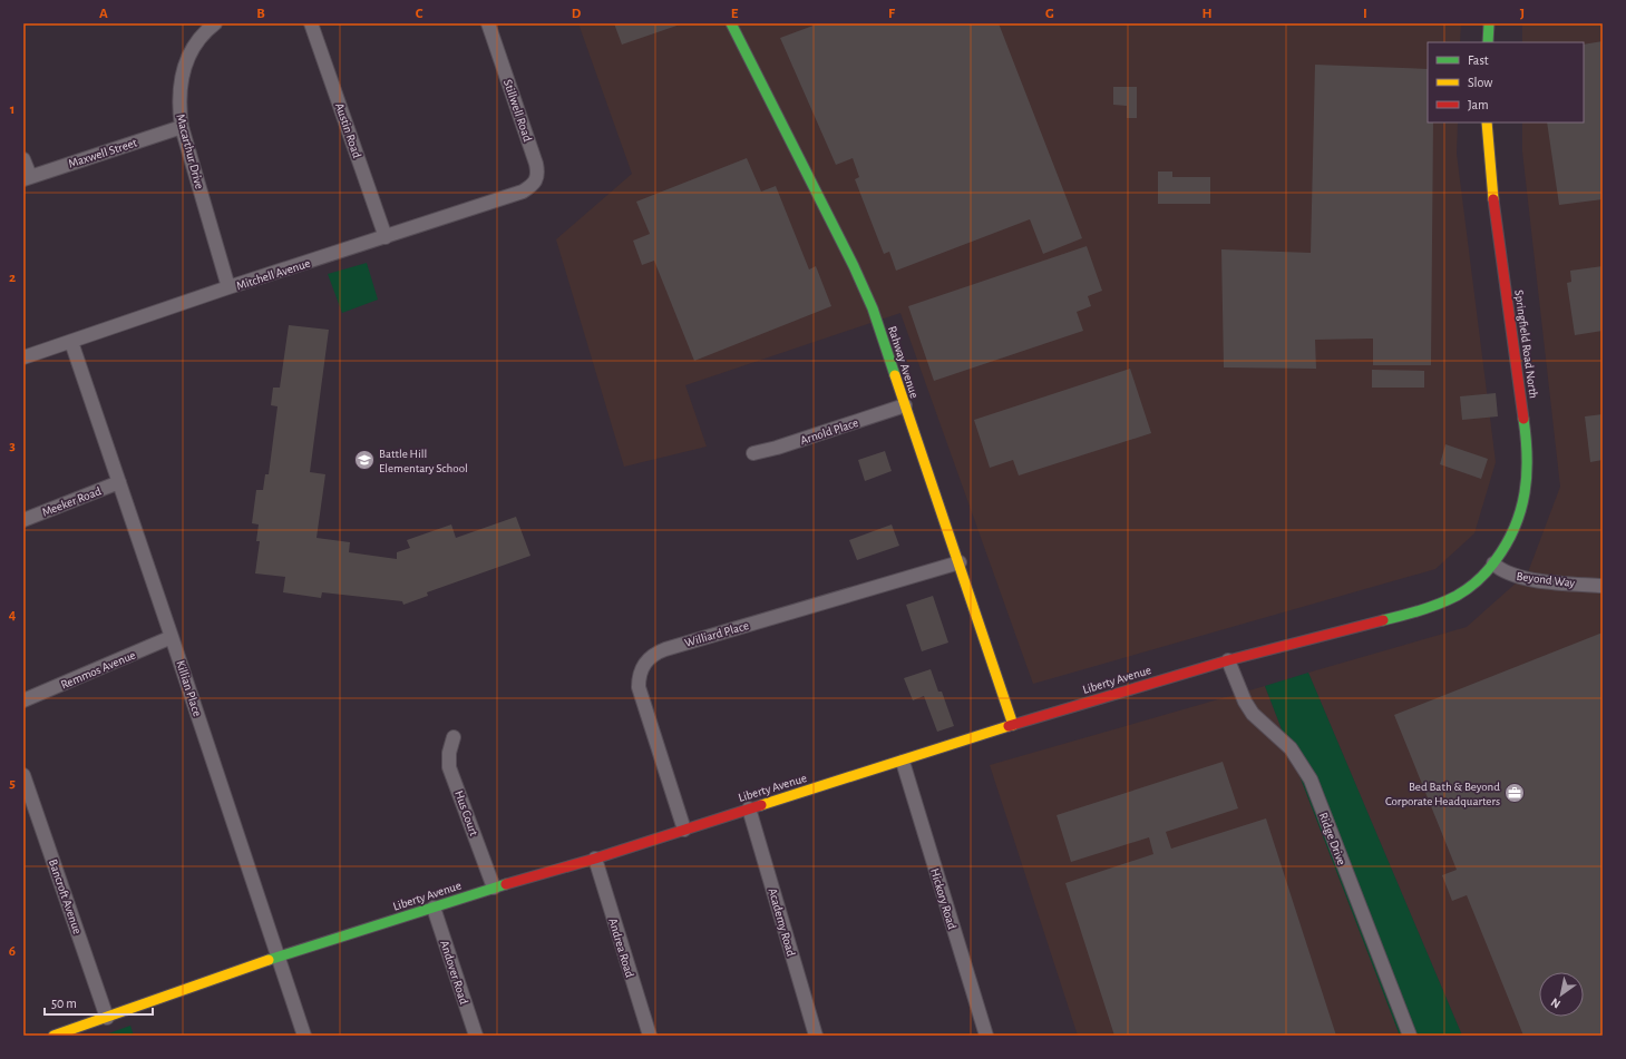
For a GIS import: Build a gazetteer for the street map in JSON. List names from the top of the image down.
{
  "streets": {
    "street": [
      "Stillwell Road",
      "Austin Road",
      "Macarthur Drive",
      "Maxwell Street",
      "Mitchell Avenue",
      "Springfield Road North",
      "Rahway Avenue",
      "Arnold Place",
      "Meeker Road",
      "Beyond Way",
      "Williard Place",
      "Remmos Avenue",
      "Liberty Avenue",
      "Killian Place",
      "Hus Court",
      "Ridge Drive",
      "Bancroft Avenue",
      "Hickory Road",
      "Academy Road",
      "Andrea Road",
      "Andover Road"
    ]
  },
  "crossings": [
    ["Stillwell Road", "Mitchell Avenue"],
    ["Austin Road", "Mitchell Avenue"],
    ["Macarthur Drive", "Maxwell Street"],
    ["Macarthur Drive", "Mitchell Avenue"],
    ["Mitchell Avenue", "Killian Place"],
    ["Springfield Road North", "Beyond Way"],
    ["Springfield Road North", "Liberty Avenue"],
    ["Rahway Avenue", "Arnold Place"],
    ["Rahway Avenue", "Williard Place"],
    ["Rahway Avenue", "Liberty Avenue"],
    ["Meeker Road", "Killian Place"],
    ["Beyond Way", "Liberty Avenue"],
    ["Williard Place", "Liberty Avenue"],
    ["Remmos Avenue", "Killian Place"],
    ["Liberty Avenue", "Killian Place"],
    ["Liberty Avenue", "Hus Court"],
    ["Liberty Avenue", "Ridge Drive"],
    ["Liberty Avenue", "Bancroft Avenue"],
    ["Liberty Avenue", "Hickory Road"],
    ["Liberty Avenue", "Academy Road"],
    ["Liberty Avenue", "Andrea Road"],
    ["Liberty Avenue", "Andover Road"]
  ],
  "places": {
    "school or university": ["Battle Hill Elementary School"],
    "office": ["Bed Bath & Beyond Corporate Headquarters"]
  },
  "legend": ["Fast", "Slow", "Jam"],
  "scale_bar": "50 m",
  "north": "bottom left",
  "grid": {
    "columns": [
      "A",
      "B",
      "C",
      "D",
      "E",
      "F",
      "G",
      "H",
      "I",
      "J"
    ],
    "rows": [
      "1",
      "2",
      "3",
      "4",
      "5",
      "6"
    ]
  }
}
